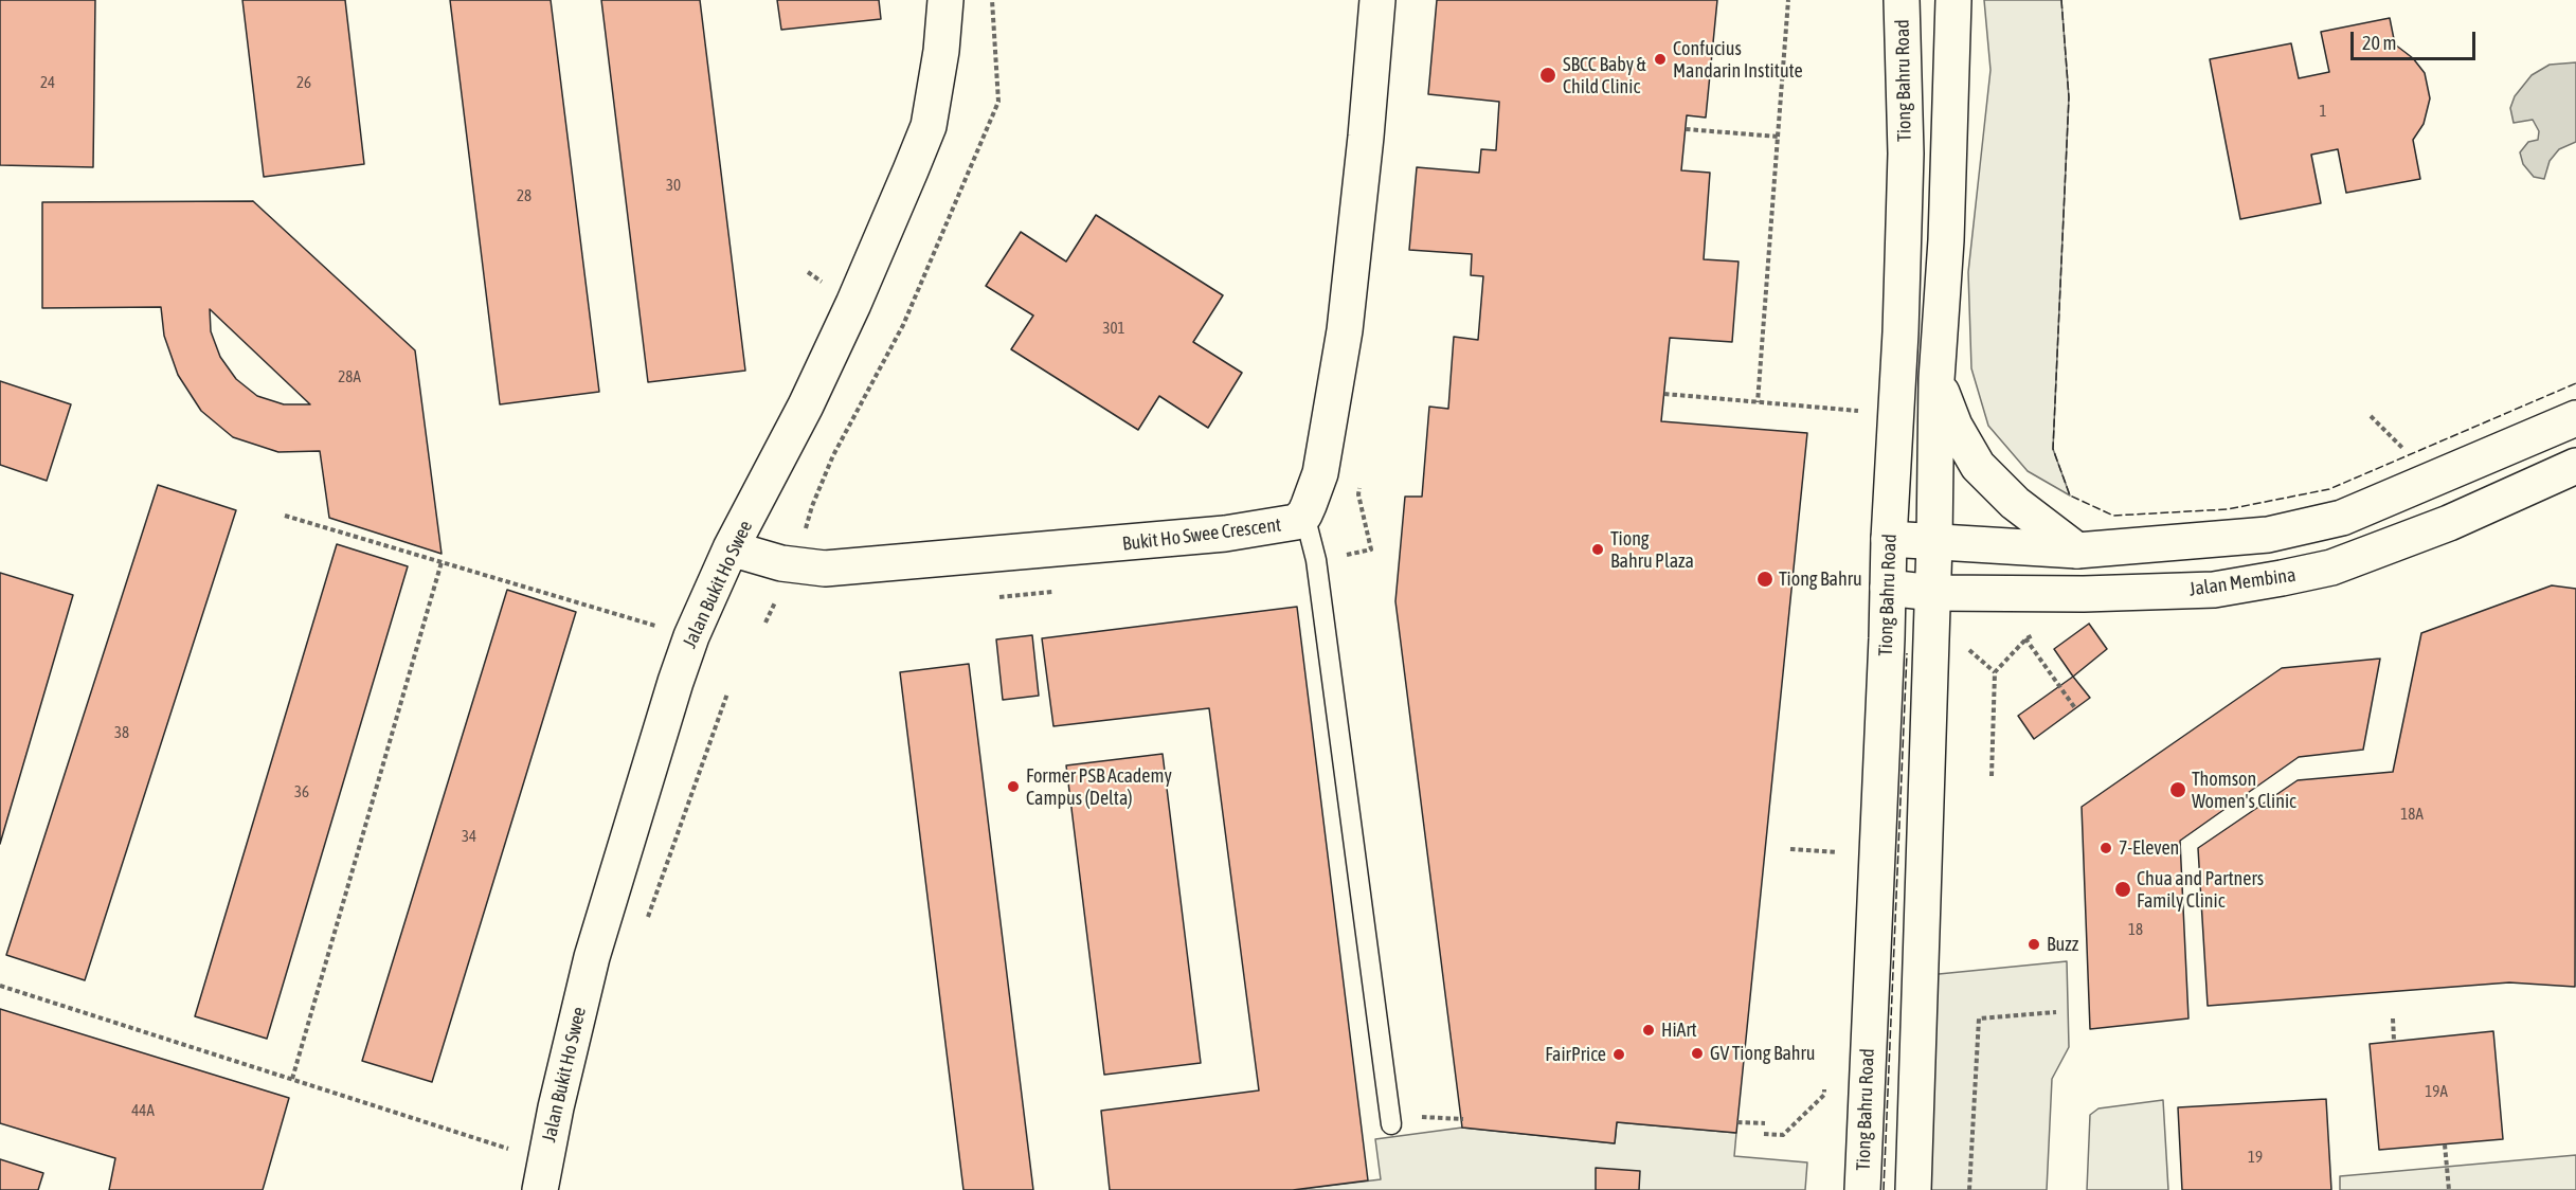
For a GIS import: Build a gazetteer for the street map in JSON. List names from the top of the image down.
{
  "streets": {
    "street": [
      "Tiong Bahru Road",
      "Bukit Ho Swee Crescent",
      "Jalan Membina",
      "Jalan Bukit Ho Swee"
    ]
  },
  "crossings": [
    ["Tiong Bahru Road", "Jalan Membina"],
    ["Bukit Ho Swee Crescent", "Jalan Bukit Ho Swee"]
  ],
  "places": [
    "Confucius Mandarin Institute",
    "SBCC Baby & Child Clinic",
    "Tiong Bahru Plaza",
    "Tiong Bahru",
    "Former PSB Academy Campus (Delta)",
    "Thomson Women's Clinic",
    "7-Eleven",
    "Chua and Partners Family Clinic",
    "Buzz",
    "HiArt",
    "GV Tiong Bahru",
    "FairPrice"
  ],
  "house_numbers": [
    "24",
    "26",
    "1",
    "30",
    "28",
    "301",
    "28A",
    "38",
    "36",
    "18A",
    "34",
    "18",
    "19A",
    "44A",
    "19"
  ],
  "scale_bar": "20 m"
}
